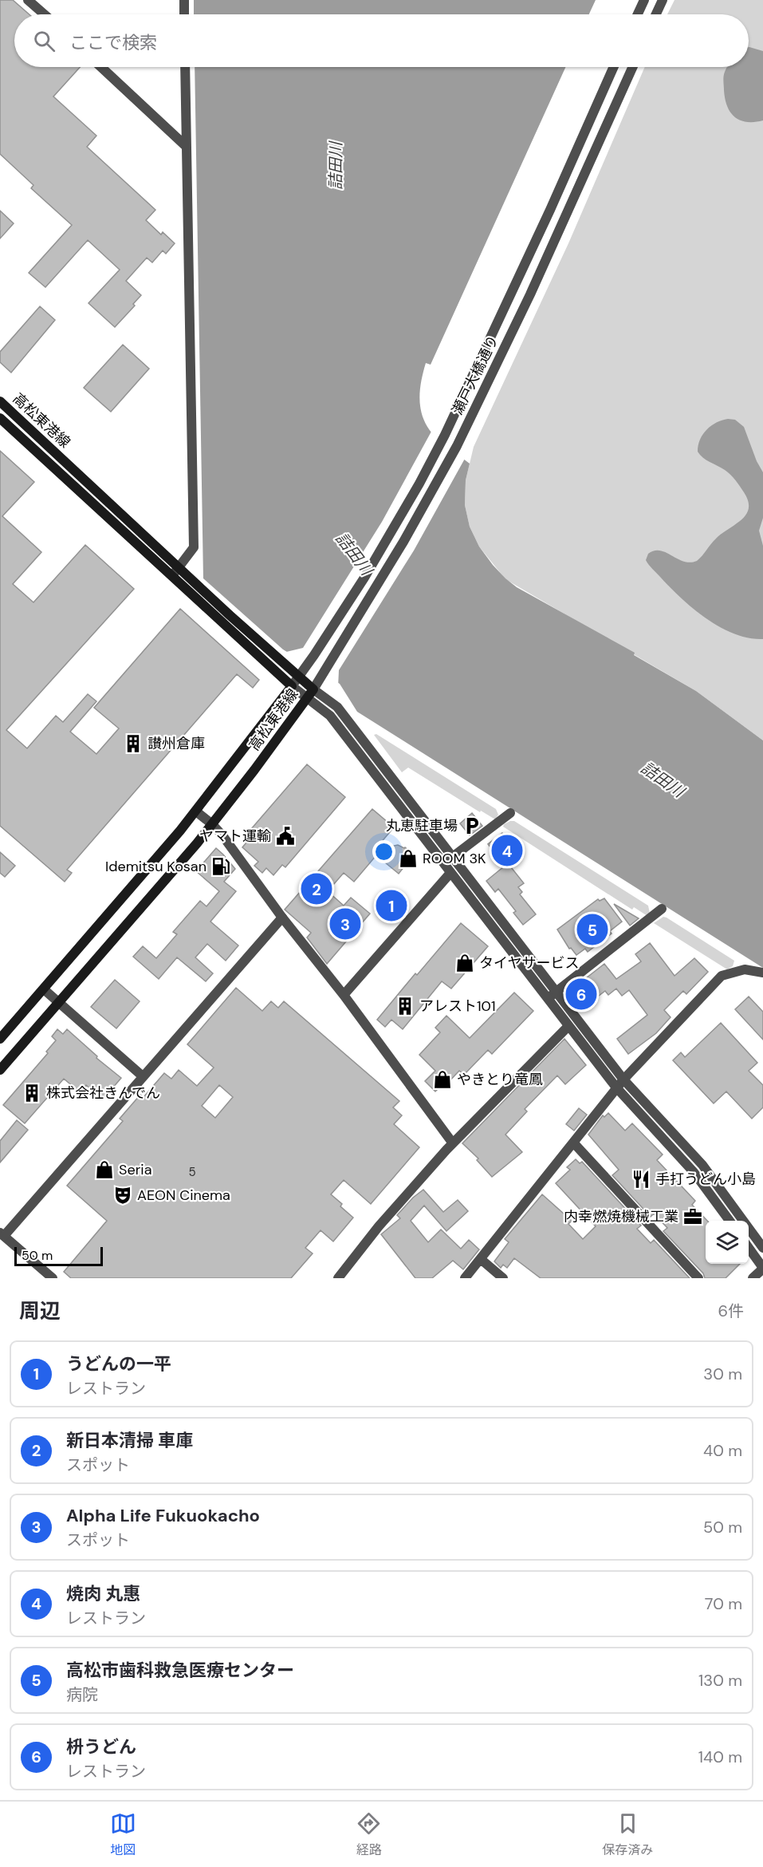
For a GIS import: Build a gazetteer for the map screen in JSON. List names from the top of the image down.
{
  "streets": {
    "main road": ["高松東港線"],
    "street": ["瀬戸大橋通り"]
  },
  "crossings": [
    ["瀬戸大橋通り", "高松東港線"]
  ],
  "water": ["詰田川"],
  "places": {
    "building": ["讃州倉庫", "アレスト101", "株式会社きんでん"],
    "parking": ["丸恵駐車場"],
    "public building": ["ヤマト運輸"],
    "shop": [
      "ROOM 3K",
      "タイヤサービス",
      "やきとり竜鳳",
      "Seria"
    ],
    "fuel station": ["Idemitsu Kosan"],
    "restaurant": ["手打うどん小島"],
    "theatre": ["AEON Cinema"],
    "office": ["内幸燃焼機械工業"]
  },
  "house_numbers": ["5"],
  "scale_bar": "50 m",
  "page": {
    "search": "ここで検索",
    "pins": [
      "4",
      "2",
      "1",
      "3",
      "5",
      "6"
    ],
    "scale": "50 m",
    "heading": ["周辺", "6件"],
    "list": [
      {
        "mark": "1",
        "name": "うどんの一平",
        "note": "レストラン",
        "value": "30 m"
      },
      {
        "mark": "2",
        "name": "新日本清掃 車庫",
        "note": "スポット",
        "value": "40 m"
      },
      {
        "mark": "3",
        "name": "Alpha Life Fukuokacho",
        "note": "スポット",
        "value": "50 m"
      },
      {
        "mark": "4",
        "name": "焼肉 丸惠",
        "note": "レストラン",
        "value": "70 m"
      },
      {
        "mark": "5",
        "name": "高松市歯科救急医療センター",
        "note": "病院",
        "value": "130 m"
      },
      {
        "mark": "6",
        "name": "枡うどん",
        "note": "レストラン",
        "value": "140 m"
      }
    ],
    "nav": ["地図", "経路", "保存済み"]
  }
}
